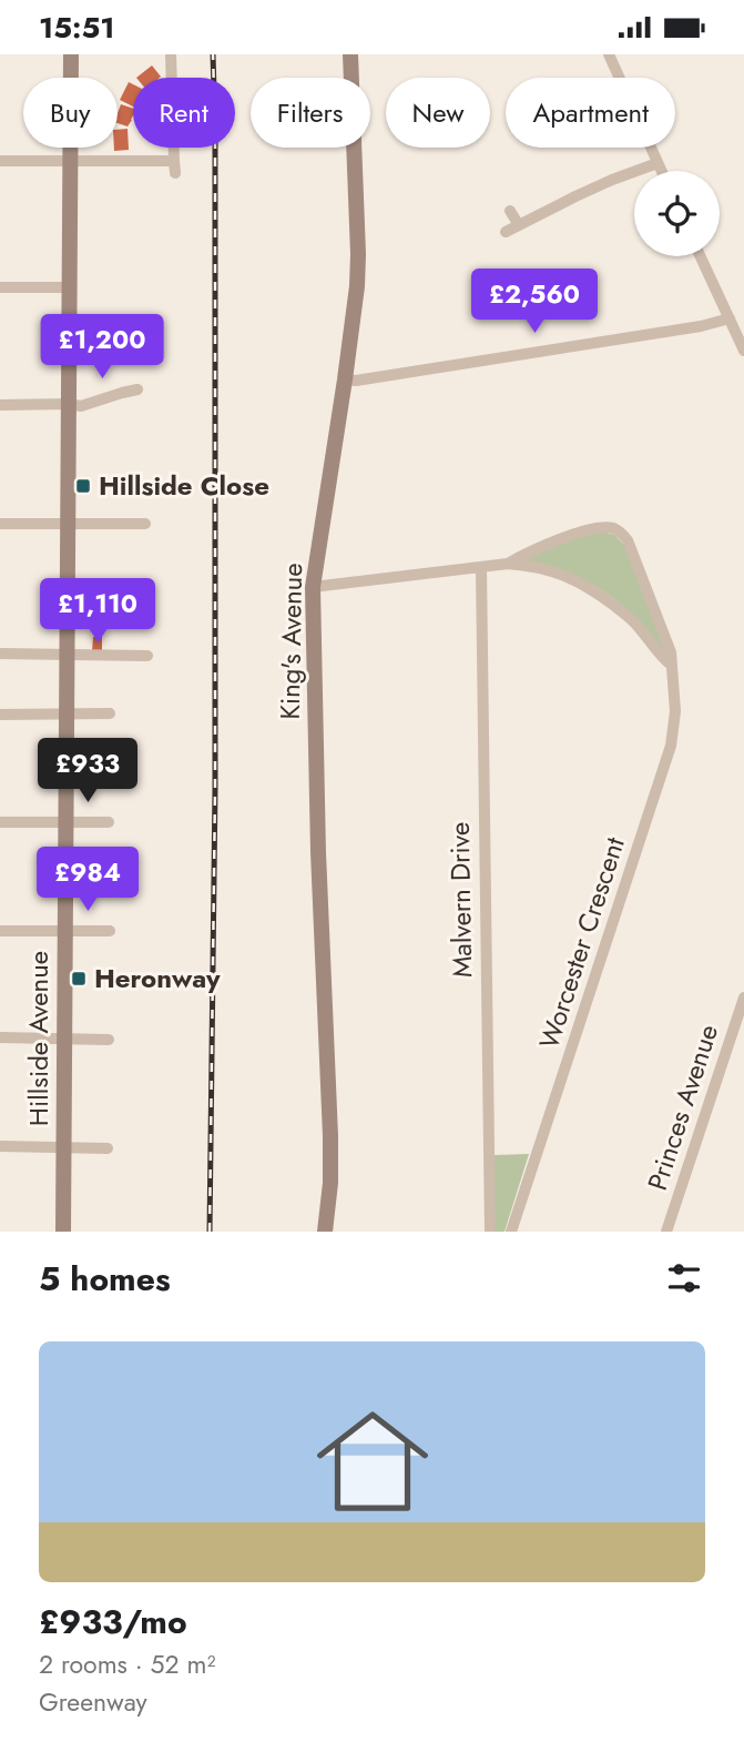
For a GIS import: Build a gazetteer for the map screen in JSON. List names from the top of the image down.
{
  "streets": {
    "street": [
      "King's Avenue",
      "Malvern Drive",
      "Worcester Crescent",
      "Hillside Avenue",
      "Princes Avenue"
    ]
  },
  "crossings": [
    ["King's Avenue", "Worcester Crescent"],
    ["Malvern Drive", "Worcester Crescent"]
  ],
  "places": {
    "transit": ["Hillside Close", "Heronway"]
  },
  "page": {
    "status": "15:51",
    "chip": [
      "Buy",
      "Rent",
      "Filters",
      "New",
      "Apartment"
    ],
    "price": [
      "£2,560",
      "£1,200",
      "£1,110",
      "£933",
      "£984"
    ],
    "heading": "5 homes",
    "list": [
      {
        "name": "£933/mo",
        "note": "2 rooms · 52 m² · Greenway"
      }
    ]
  }
}
